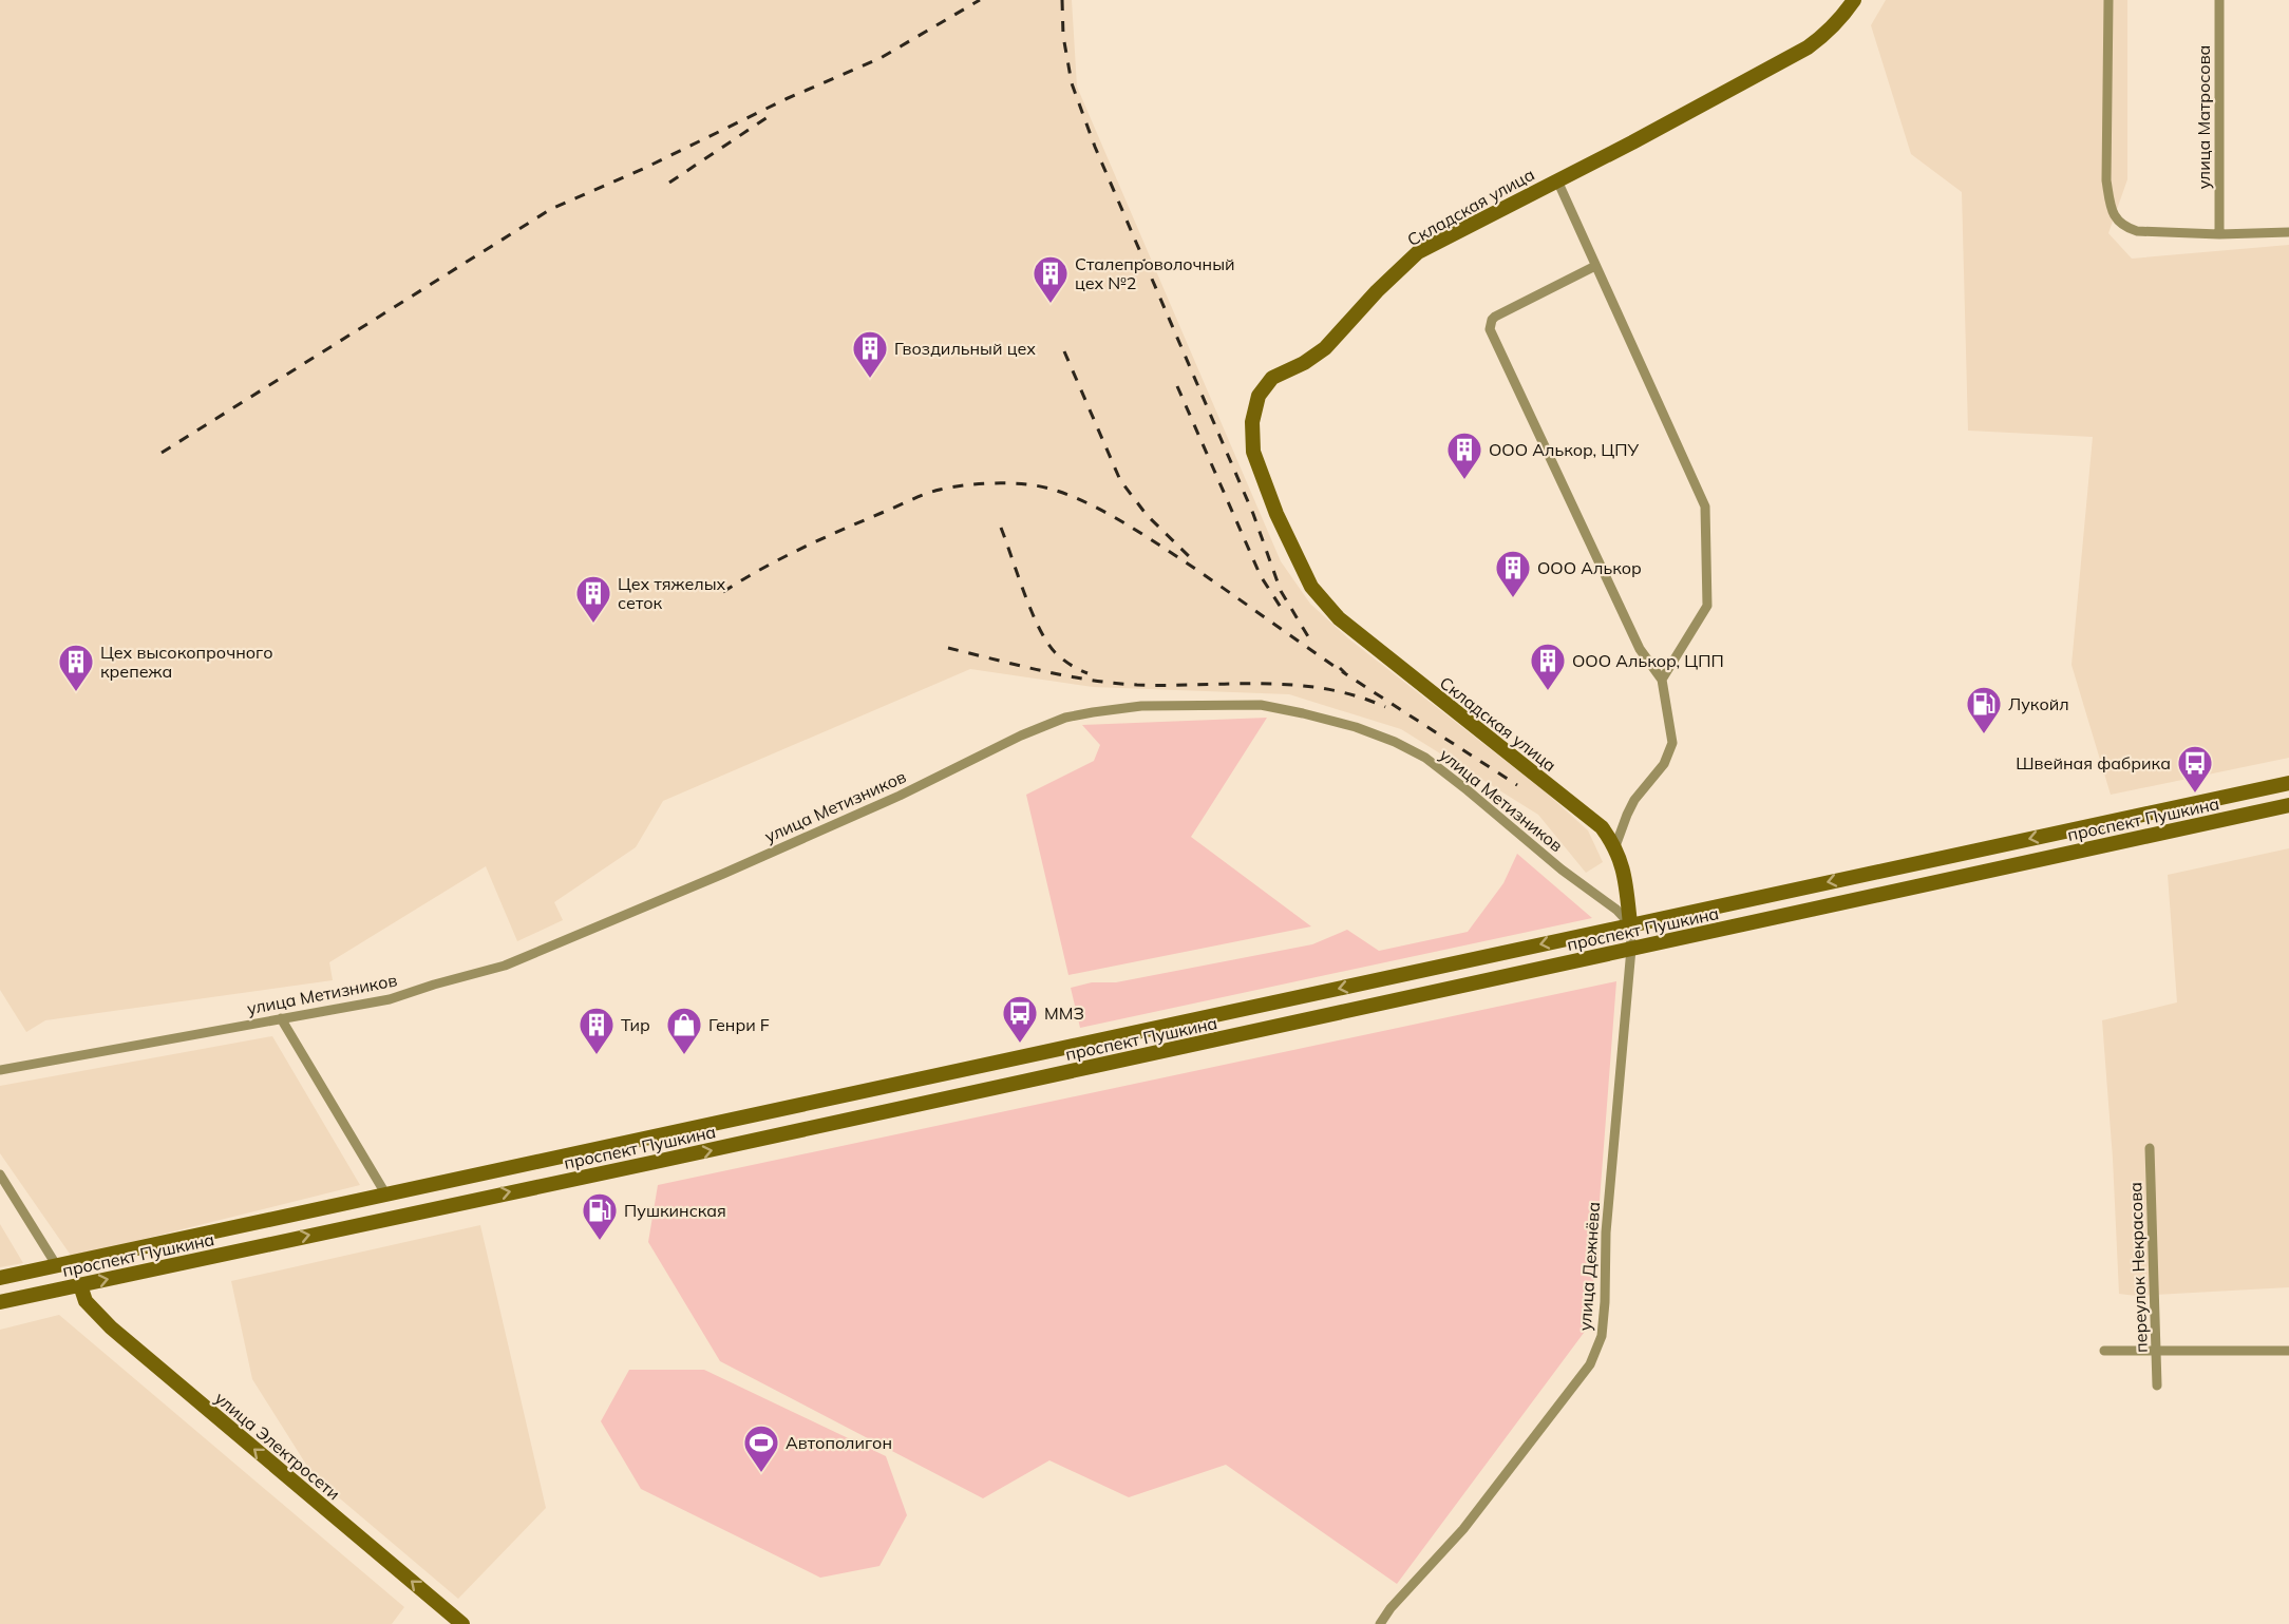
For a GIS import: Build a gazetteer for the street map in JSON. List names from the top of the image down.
{
  "streets": {
    "main road": ["Складская улица", "проспект Пушкина", "улица Электросети"],
    "street": [
      "улица Матросова",
      "улица Метизников",
      "улица Дежнёва",
      "переулок Некрасова"
    ]
  },
  "crossings": [
    ["Складская улица", "улица Метизников"],
    ["Складская улица", "проспект Пушкина"],
    ["Складская улица", "улица Дежнёва"],
    ["улица Метизников", "проспект Пушкина"],
    ["улица Метизников", "улица Дежнёва"],
    ["проспект Пушкина", "улица Дежнёва"],
    ["проспект Пушкина", "улица Электросети"]
  ],
  "one_way": ["улица Электросети"],
  "places": {
    "building": [
      "Сталепроволочный цех №2",
      "Гвоздильный цех",
      "ООО Алькор, ЦПУ",
      "ООО Алькор",
      "Цех тяжелых сеток",
      "ООО Алькор, ЦПП",
      "Цех высокопрочного крепежа",
      "Тир"
    ],
    "fuel station": ["Лукойл", "Пушкинская"],
    "bus stop": ["Швейная фабрика", "ММЗ"],
    "shop": ["Генри F"],
    "sports": ["Автополигон"]
  }
}
